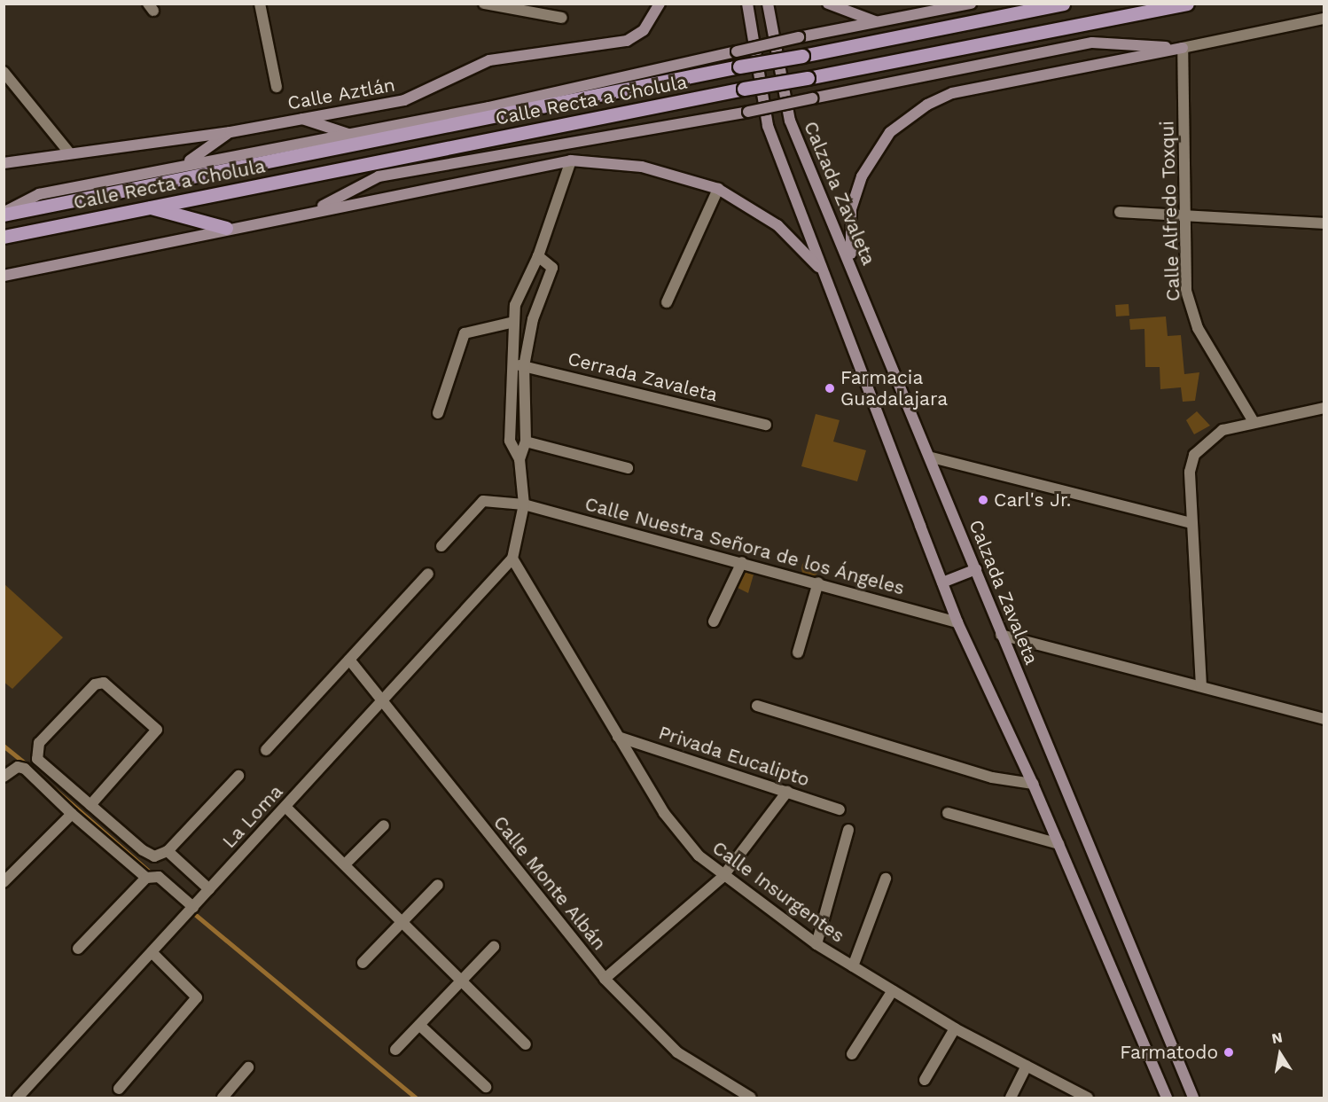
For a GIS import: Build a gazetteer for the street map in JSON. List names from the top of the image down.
{
  "streets": {
    "main road": ["Calle Aztlán", "Calle Recta a Cholula", "Calzada Zavaleta"],
    "street": [
      "Calle Alfredo Toxqui",
      "Cerrada Zavaleta",
      "Calle Nuestra Señora de los Ángeles",
      "Privada Eucalipto",
      "La Loma",
      "Calle Monte Albán",
      "Calle Insurgentes"
    ]
  },
  "crossings": [
    ["Privada Eucalipto", "Calle Insurgentes"],
    ["La Loma", "Calle Monte Albán"],
    ["La Loma", "Calle Insurgentes"]
  ],
  "places": ["Farmacia Guadalajara", "Carl's Jr.", "Farmatodo"],
  "north": "top"
}
